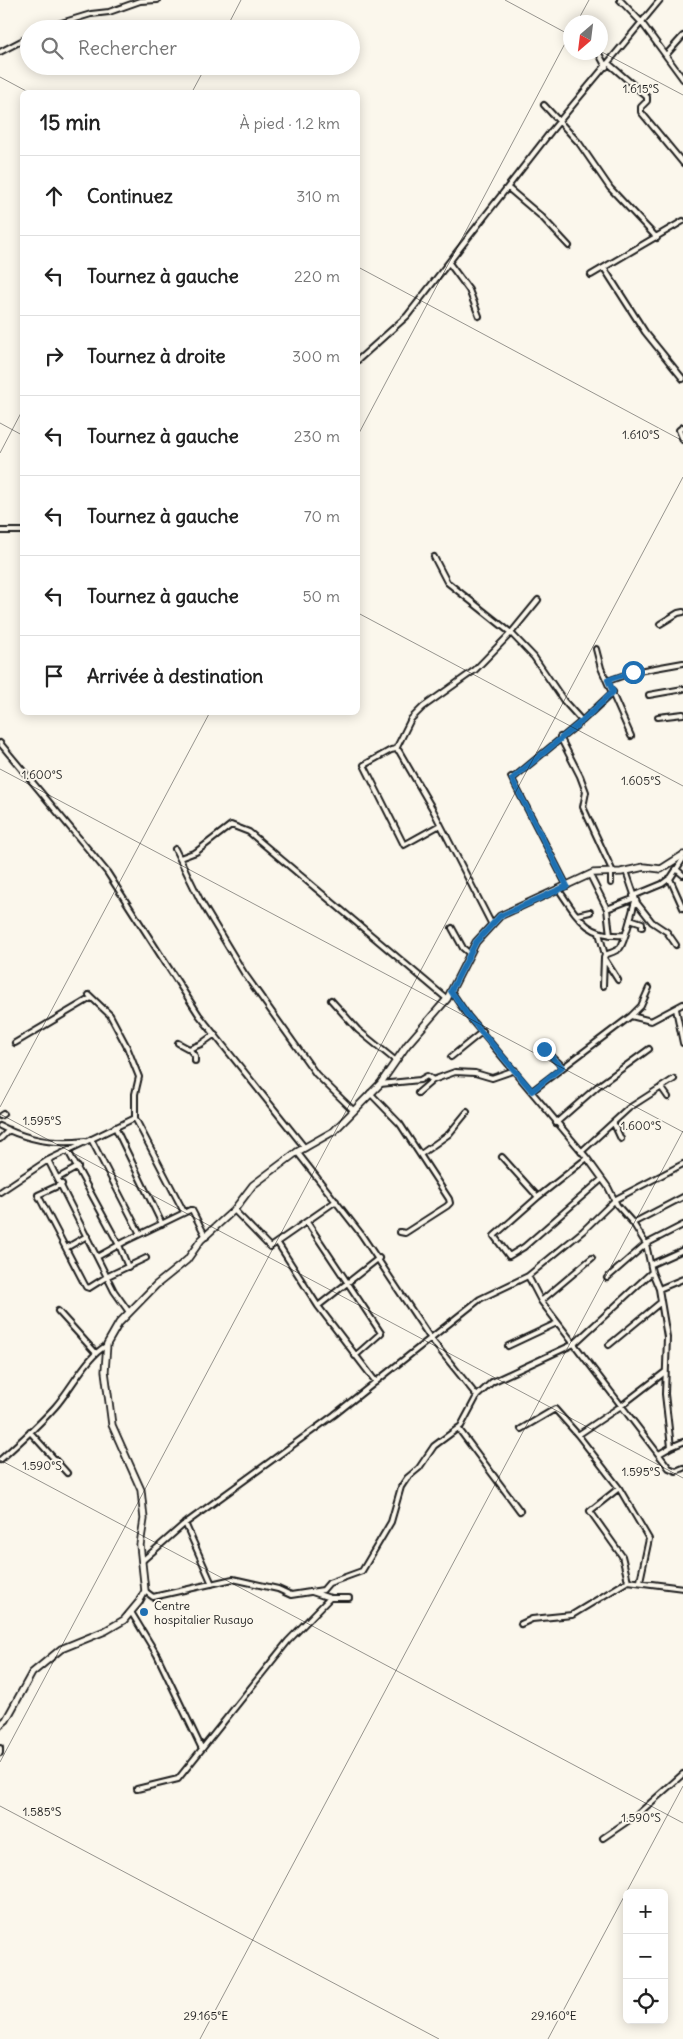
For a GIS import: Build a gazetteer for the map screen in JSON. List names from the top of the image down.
{
  "places": ["Centre hospitalier Rusayo"],
  "north": "bottom left",
  "page": {
    "search": "Rechercher",
    "heading": ["15 min", "À pied · 1.2 km"],
    "list": [
      ["Continuez", "310 m"],
      ["Tournez à gauche", "220 m"],
      ["Tournez à droite", "300 m"],
      ["Tournez à gauche", "230 m"],
      ["Tournez à gauche", "70 m"],
      ["Tournez à gauche", "50 m"],
      "Arrivée à destination"
    ],
    "map_buttons": ["+", "−"]
  },
  "coordinates": [
    "1.615°S",
    "1.610°S",
    "1.600°S",
    "1.605°S",
    "1.595°S",
    "1.590°S",
    "1.585°S",
    "29.165°E",
    "29.160°E"
  ]
}
